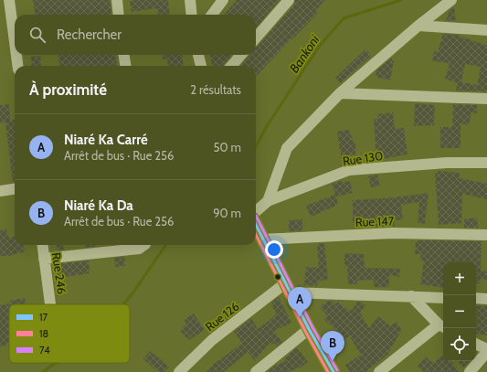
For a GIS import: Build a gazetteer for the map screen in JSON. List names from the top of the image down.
{
  "streets": {
    "street": [
      "Rue 130",
      "Rue 147",
      "Rue 246",
      "Rue 126"
    ]
  },
  "water": ["Bankoni"],
  "lines": ["transit line 74", "transit line 17", "transit line 18"],
  "legend": ["17", "18", "74"],
  "page": {
    "search": "Rechercher",
    "heading": ["À proximité", "2 résultats"],
    "list": [
      {
        "mark": "A",
        "name": "Niaré Ka Carré",
        "note": "Arrêt de bus · Rue 256",
        "value": "50 m"
      },
      {
        "mark": "B",
        "name": "Niaré Ka Da",
        "note": "Arrêt de bus · Rue 256",
        "value": "90 m"
      }
    ],
    "map_buttons": ["+", "−"],
    "pins": ["A", "B"]
  }
}
